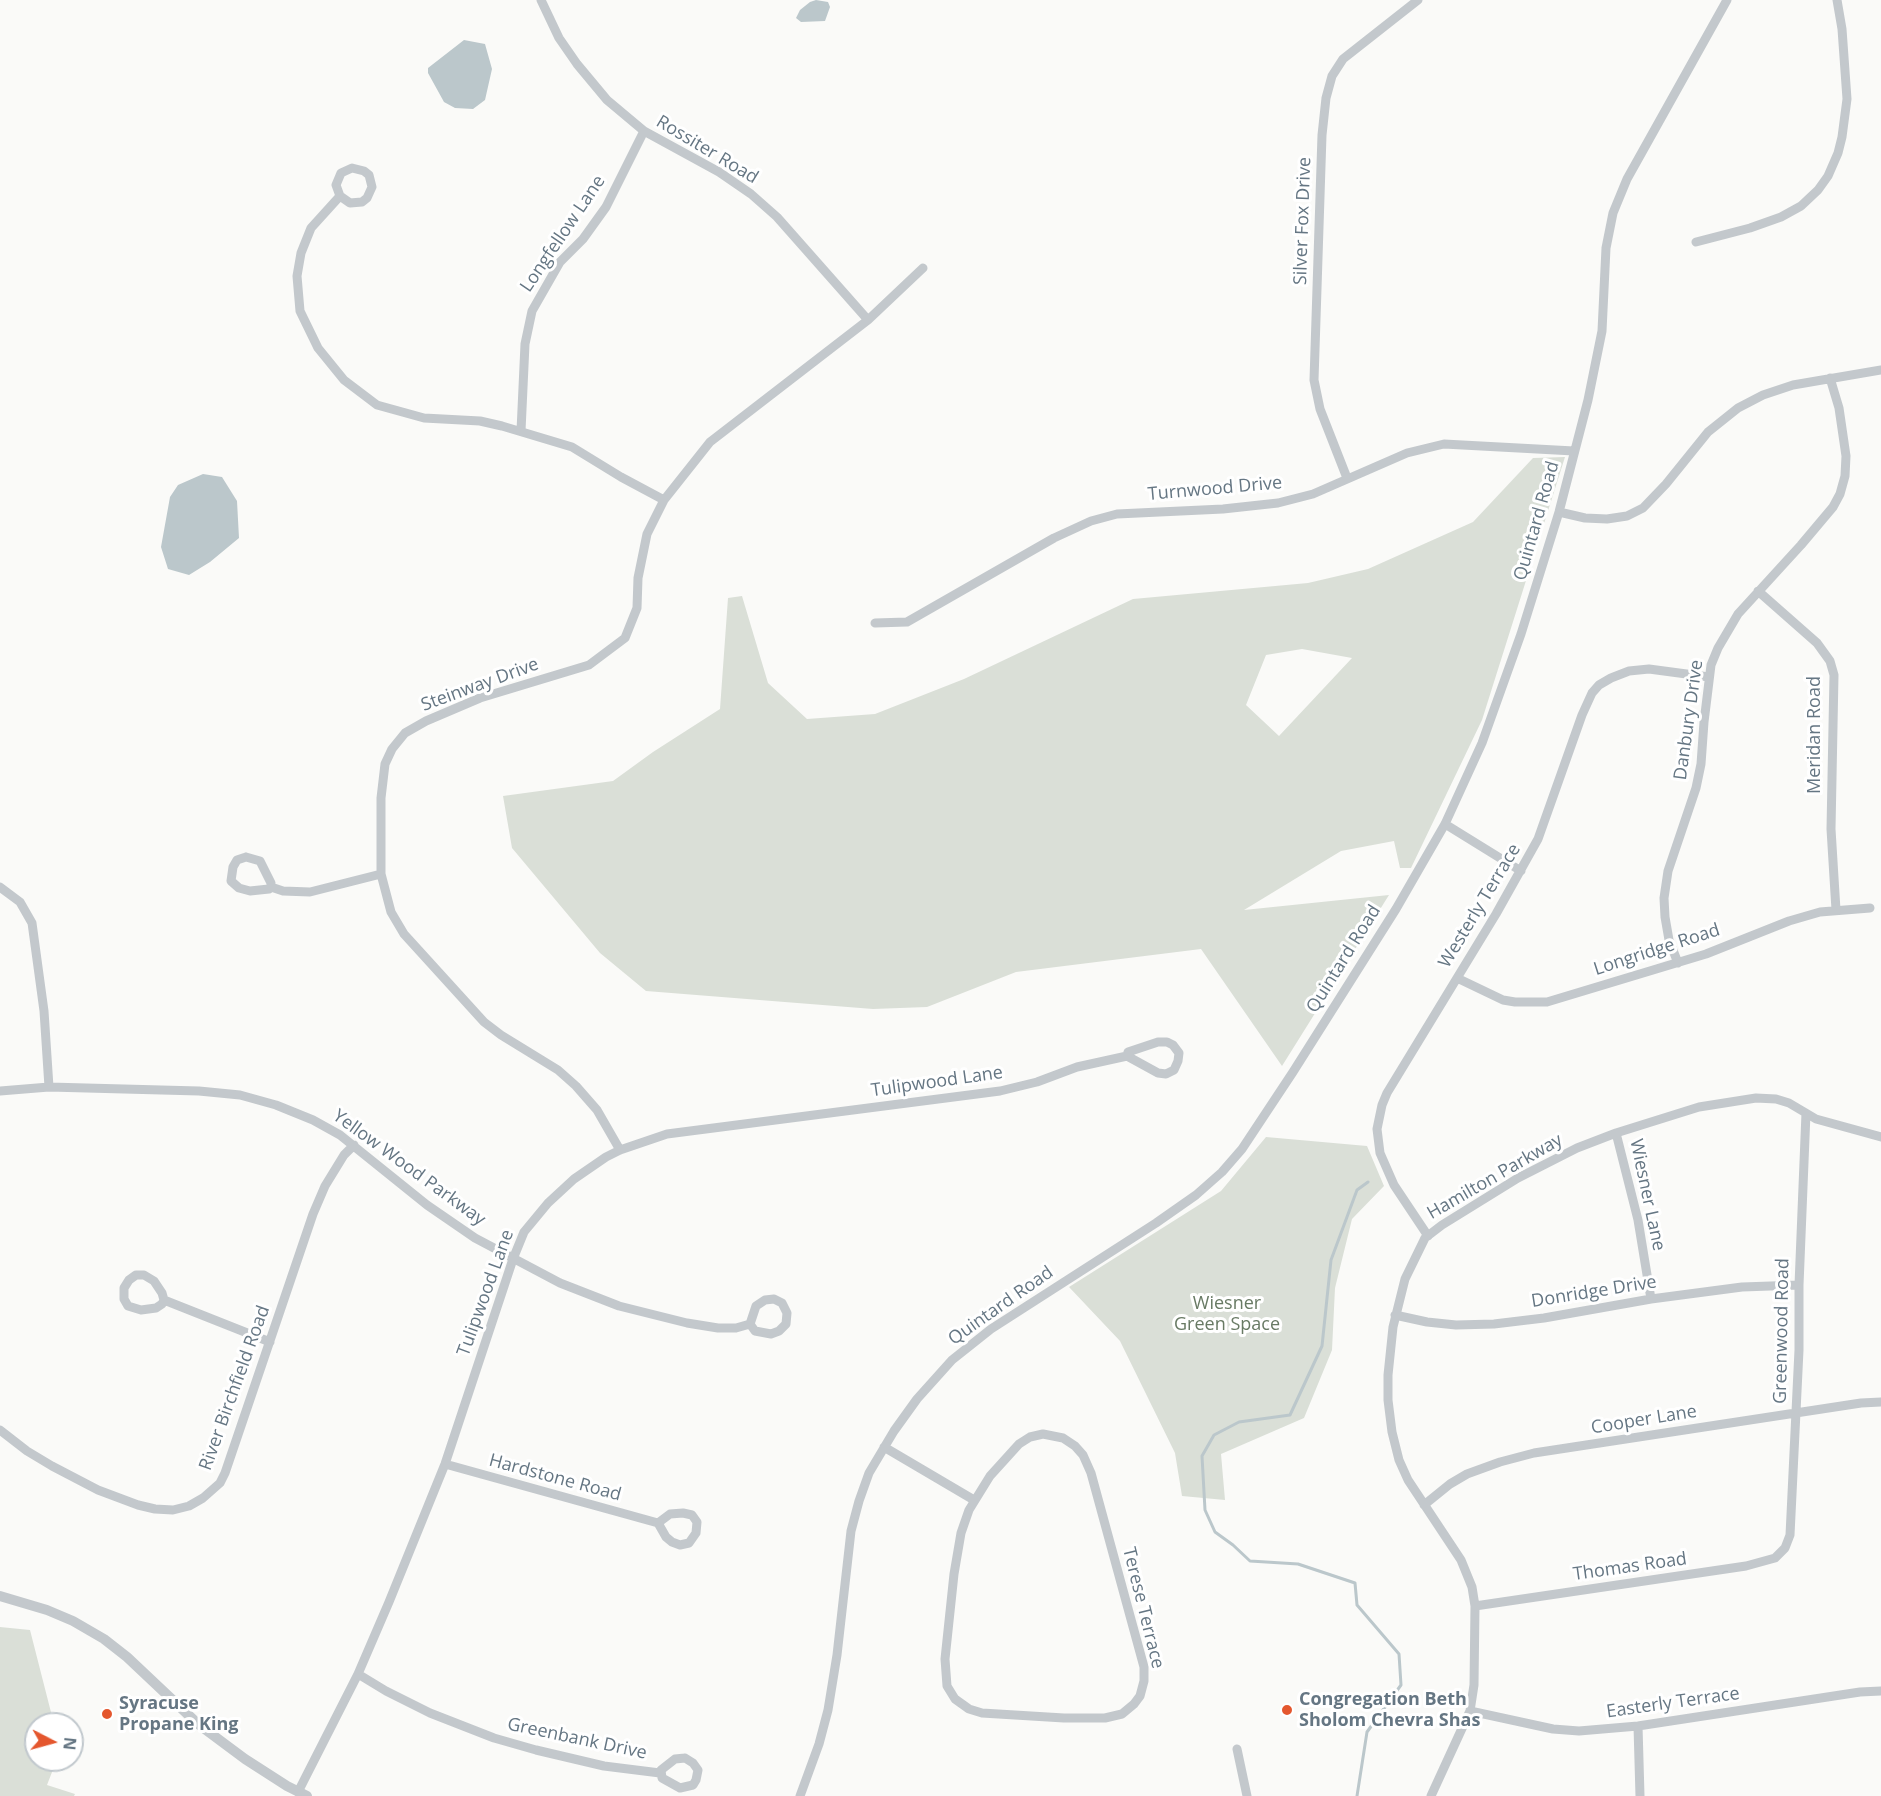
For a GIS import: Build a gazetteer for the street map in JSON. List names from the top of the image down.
{
  "streets": {
    "street": [
      "Rossiter Road",
      "Silver Fox Drive",
      "Longfellow Lane",
      "Turnwood Drive",
      "Quintard Road",
      "Steinway Drive",
      "Danbury Drive",
      "Meridan Road",
      "Westerly Terrace",
      "Longridge Road",
      "Tulipwood Lane",
      "Yellow Wood Parkway",
      "Hamilton Parkway",
      "Wiesner Lane",
      "Donridge Drive",
      "Greenwood Road",
      "River Birchfield Road",
      "Cooper Lane",
      "Hardstone Road",
      "Thomas Road",
      "Terese Terrace",
      "Easterly Terrace",
      "Greenbank Drive"
    ]
  },
  "crossings": [
    ["Rossiter Road", "Longfellow Lane"],
    ["Rossiter Road", "Steinway Drive"],
    ["Silver Fox Drive", "Turnwood Drive"],
    ["Turnwood Drive", "Quintard Road"],
    ["Steinway Drive", "Tulipwood Lane"],
    ["Danbury Drive", "Meridan Road"],
    ["Danbury Drive", "Westerly Terrace"],
    ["Danbury Drive", "Longridge Road"],
    ["Meridan Road", "Longridge Road"],
    ["Westerly Terrace", "Longridge Road"],
    ["Westerly Terrace", "Hamilton Parkway"],
    ["Tulipwood Lane", "Yellow Wood Parkway"],
    ["Tulipwood Lane", "Hardstone Road"],
    ["Tulipwood Lane", "Greenbank Drive"],
    ["Yellow Wood Parkway", "River Birchfield Road"],
    ["Hamilton Parkway", "Wiesner Lane"],
    ["Hamilton Parkway", "Donridge Drive"],
    ["Hamilton Parkway", "Greenwood Road"],
    ["Hamilton Parkway", "Cooper Lane"],
    ["Hamilton Parkway", "Thomas Road"],
    ["Hamilton Parkway", "Easterly Terrace"],
    ["Wiesner Lane", "Donridge Drive"],
    ["Donridge Drive", "Greenwood Road"],
    ["Greenwood Road", "Cooper Lane"],
    ["Greenwood Road", "Thomas Road"]
  ],
  "parks": ["Wiesner Green Space"],
  "places": ["Congregation Beth Sholom Chevra Shas", "Syracuse Propane King"],
  "north": "right"
}
